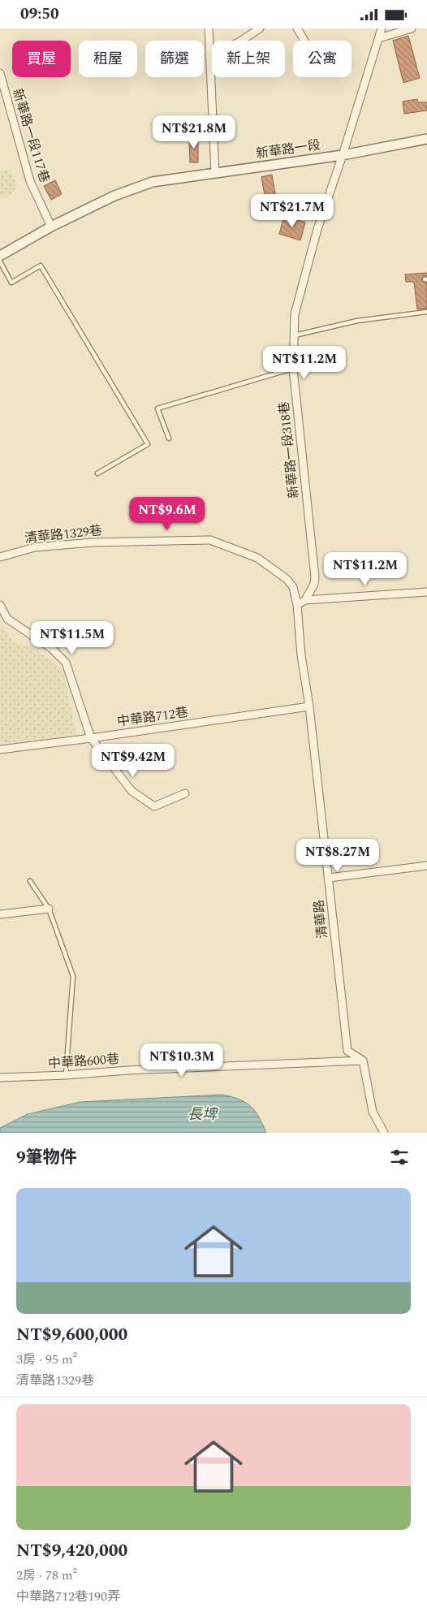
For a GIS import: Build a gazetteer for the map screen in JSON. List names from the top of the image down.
{
  "streets": {
    "street": [
      "新華路一段117巷",
      "新華路一段",
      "新華路一段318巷",
      "清華路1329巷",
      "中華路712巷",
      "清華路",
      "中華路600巷"
    ]
  },
  "crossings": [
    ["新華路一段117巷", "新華路一段"],
    ["新華路一段", "新華路一段318巷"],
    ["清華路1329巷", "清華路"],
    ["中華路712巷", "清華路"],
    ["清華路", "中華路600巷"]
  ],
  "water": ["長埤"],
  "page": {
    "status": "09:50",
    "chip": [
      "買屋",
      "租屋",
      "篩選",
      "新上架",
      "公寓"
    ],
    "price": [
      "NT$21.8M",
      "NT$21.7M",
      "NT$11.2M",
      "NT$9.6M",
      "NT$11.2M",
      "NT$11.5M",
      "NT$9.42M",
      "NT$8.27M",
      "NT$10.3M"
    ],
    "heading": "9筆物件",
    "list": [
      {
        "name": "NT$9,600,000",
        "note": "3房 · 95 m² · 清華路1329巷"
      },
      {
        "name": "NT$9,420,000",
        "note": "2房 · 78 m² · 中華路712巷190弄"
      }
    ]
  }
}
